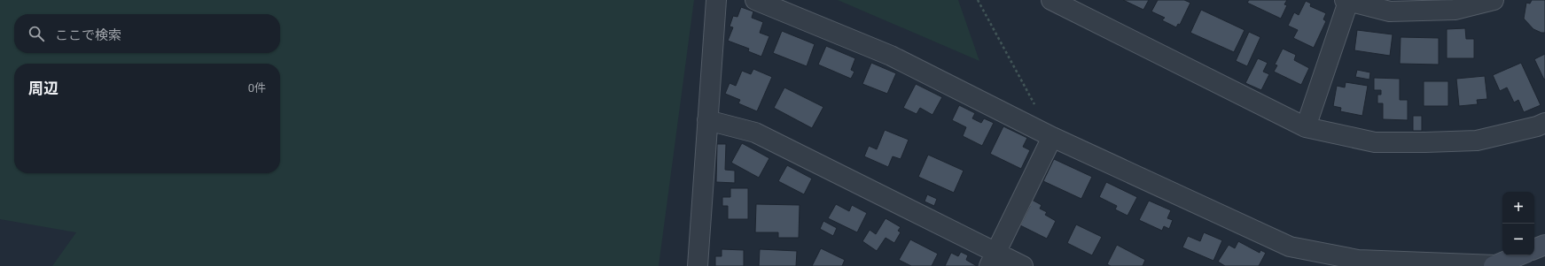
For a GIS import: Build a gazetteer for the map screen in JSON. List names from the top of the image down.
{
  "page": {
    "search": "ここで検索",
    "heading": ["周辺", "0件"],
    "map_buttons": ["+", "−"]
  }
}
